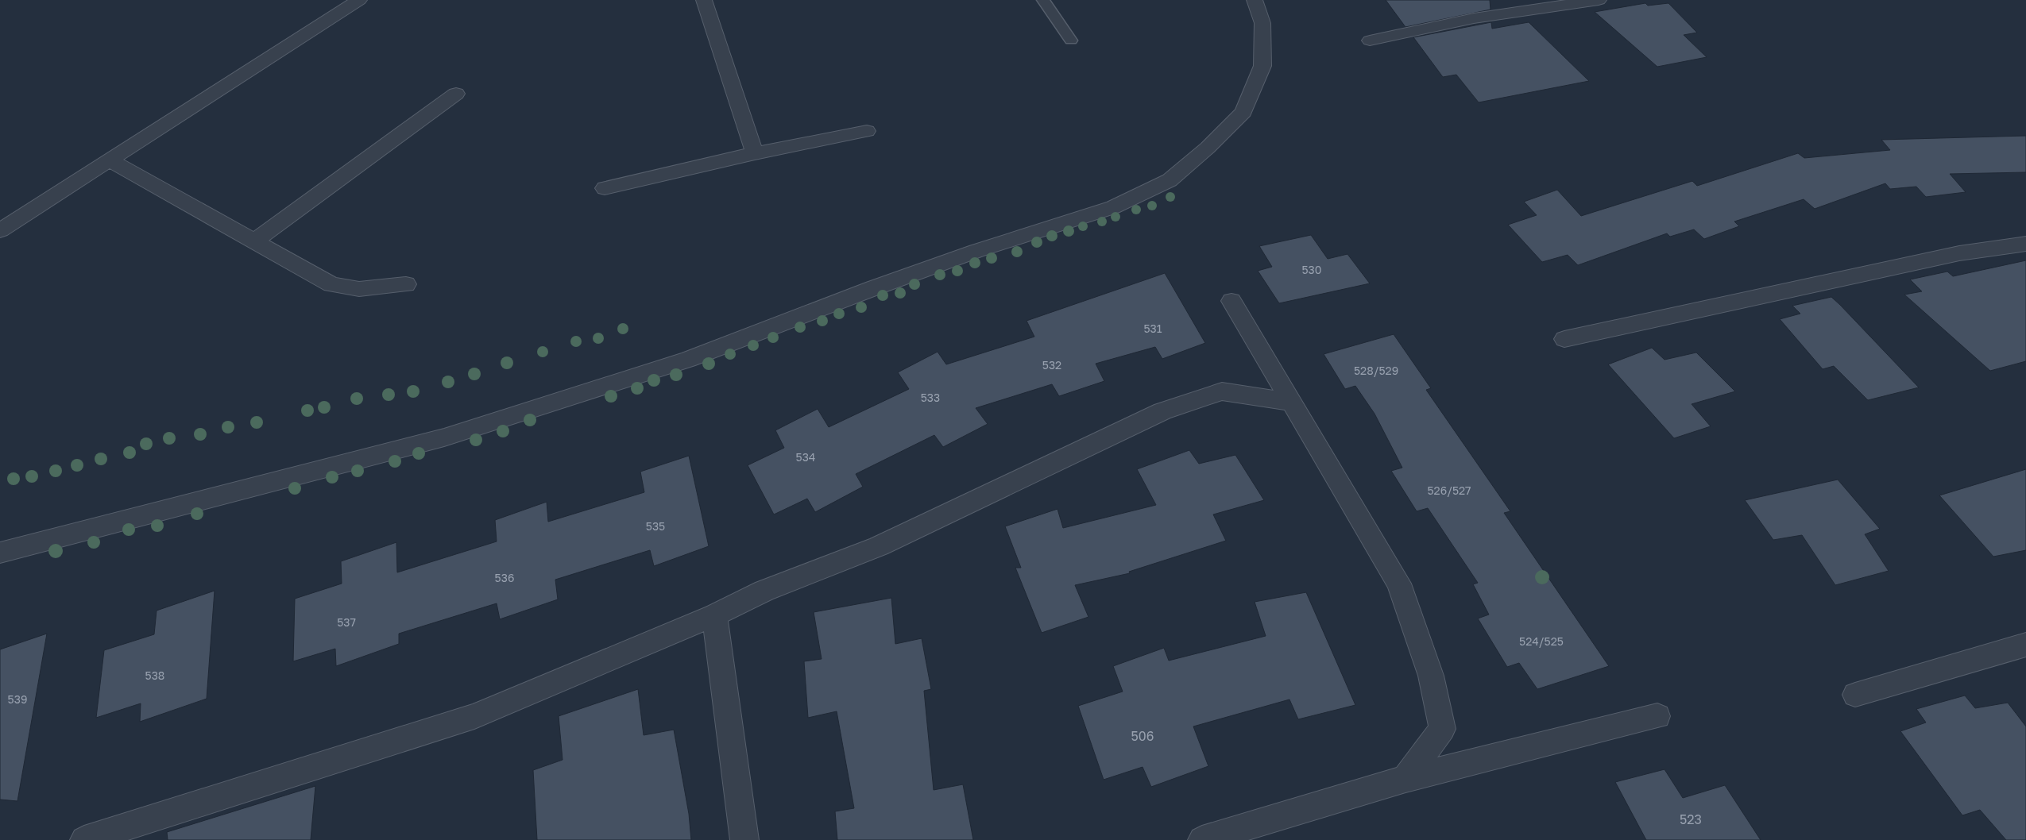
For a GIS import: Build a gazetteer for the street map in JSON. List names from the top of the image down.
{
  "house_numbers": [
    "530",
    "531",
    "532",
    "528/529",
    "533",
    "534",
    "526/527",
    "535",
    "536",
    "537",
    "524/525",
    "538",
    "539",
    "506",
    "523"
  ]
}
